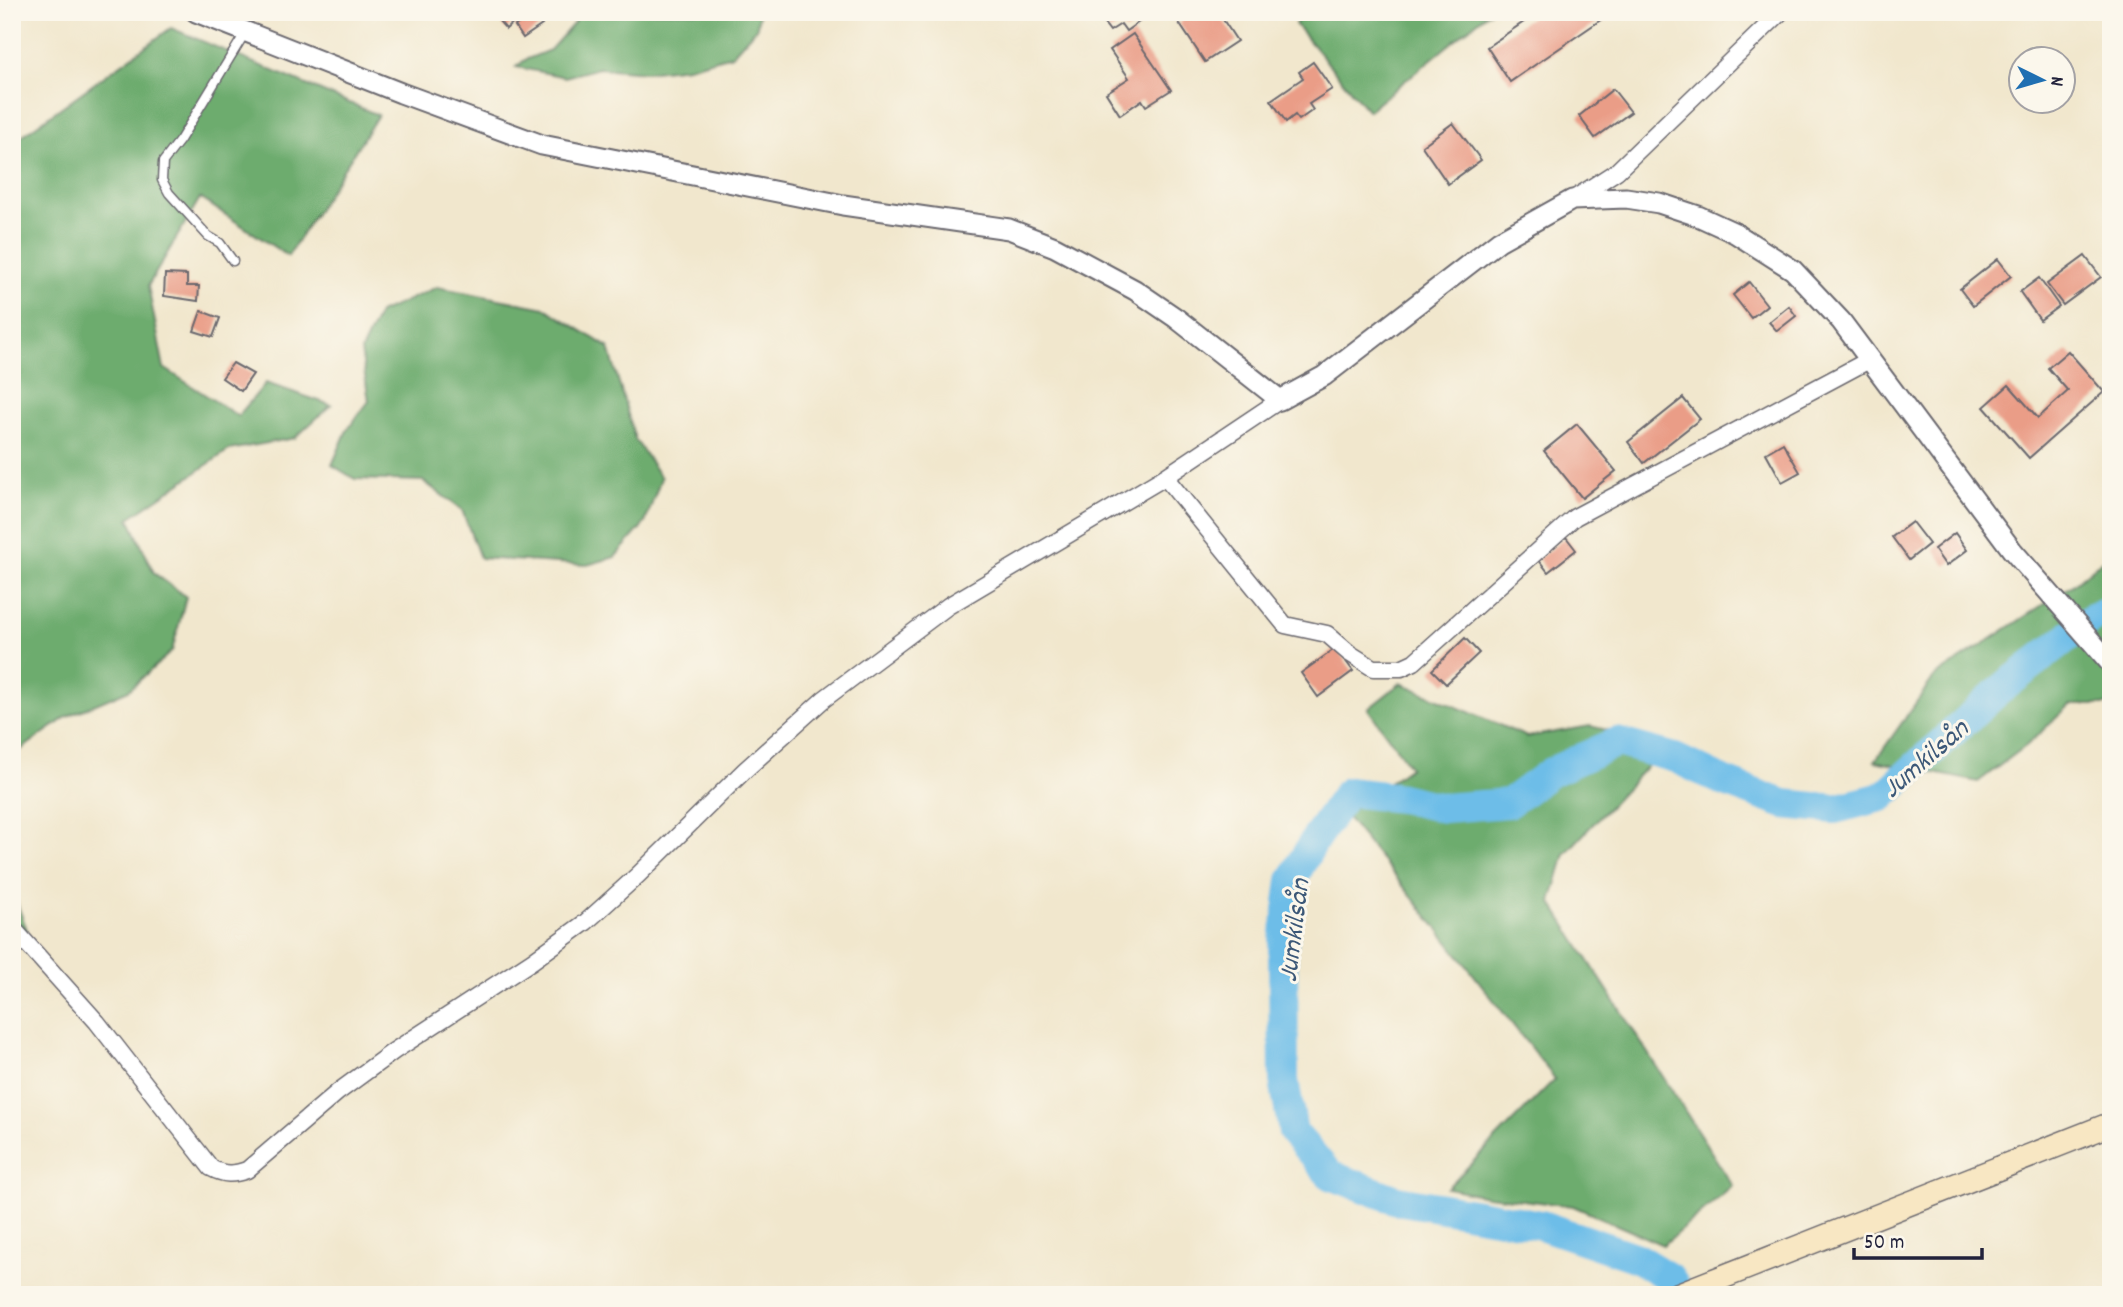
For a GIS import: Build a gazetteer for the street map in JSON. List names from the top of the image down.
{
  "water": ["Jumkilsån"],
  "scale_bar": "50 m",
  "north": "right"
}
